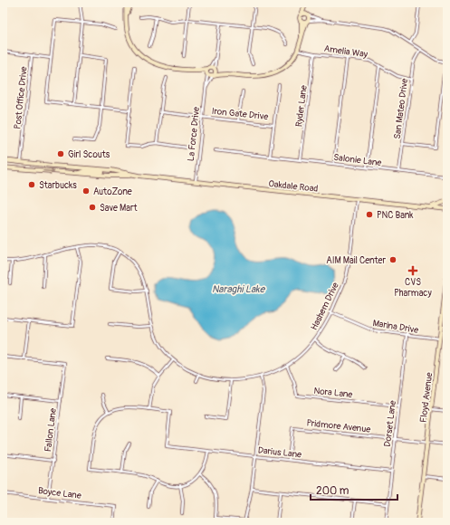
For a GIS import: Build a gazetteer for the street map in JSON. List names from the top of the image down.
{
  "streets": {
    "street": [
      "Amelia Way",
      "Post Office Drive",
      "Ryder Lane",
      "San Mateo Drive",
      "Iron Gate Drive",
      "La Force Drive",
      "Salonie Lane",
      "Oakdale Road",
      "Hashem Drive",
      "Marina Drive",
      "Nora Lane",
      "Floyd Avenue",
      "Dorset Lane",
      "Pridmore Avenue",
      "Fallon Lane",
      "Darius Lane",
      "Boyce Lane"
    ]
  },
  "crossings": [
    ["Amelia Way", "Ryder Lane"],
    ["Amelia Way", "San Mateo Drive"],
    ["Post Office Drive", "Oakdale Road"],
    ["Ryder Lane", "Salonie Lane"],
    ["San Mateo Drive", "Salonie Lane"],
    ["Iron Gate Drive", "La Force Drive"],
    ["La Force Drive", "Oakdale Road"],
    ["Oakdale Road", "Hashem Drive"],
    ["Hashem Drive", "Marina Drive"],
    ["Hashem Drive", "Nora Lane"],
    ["Marina Drive", "Floyd Avenue"],
    ["Marina Drive", "Dorset Lane"],
    ["Nora Lane", "Dorset Lane"],
    ["Floyd Avenue", "Pridmore Avenue"],
    ["Dorset Lane", "Pridmore Avenue"],
    ["Dorset Lane", "Darius Lane"],
    ["Pridmore Avenue", "Darius Lane"],
    ["Fallon Lane", "Boyce Lane"]
  ],
  "water": ["Naraghi Lake"],
  "places": {
    "other": [
      "Girl Scouts",
      "Starbucks",
      "AutoZone",
      "Save Mart",
      "PNC Bank",
      "AIM Mail Center"
    ],
    "health": ["CVS Pharmacy"]
  },
  "scale_bar": "200 m"
}
